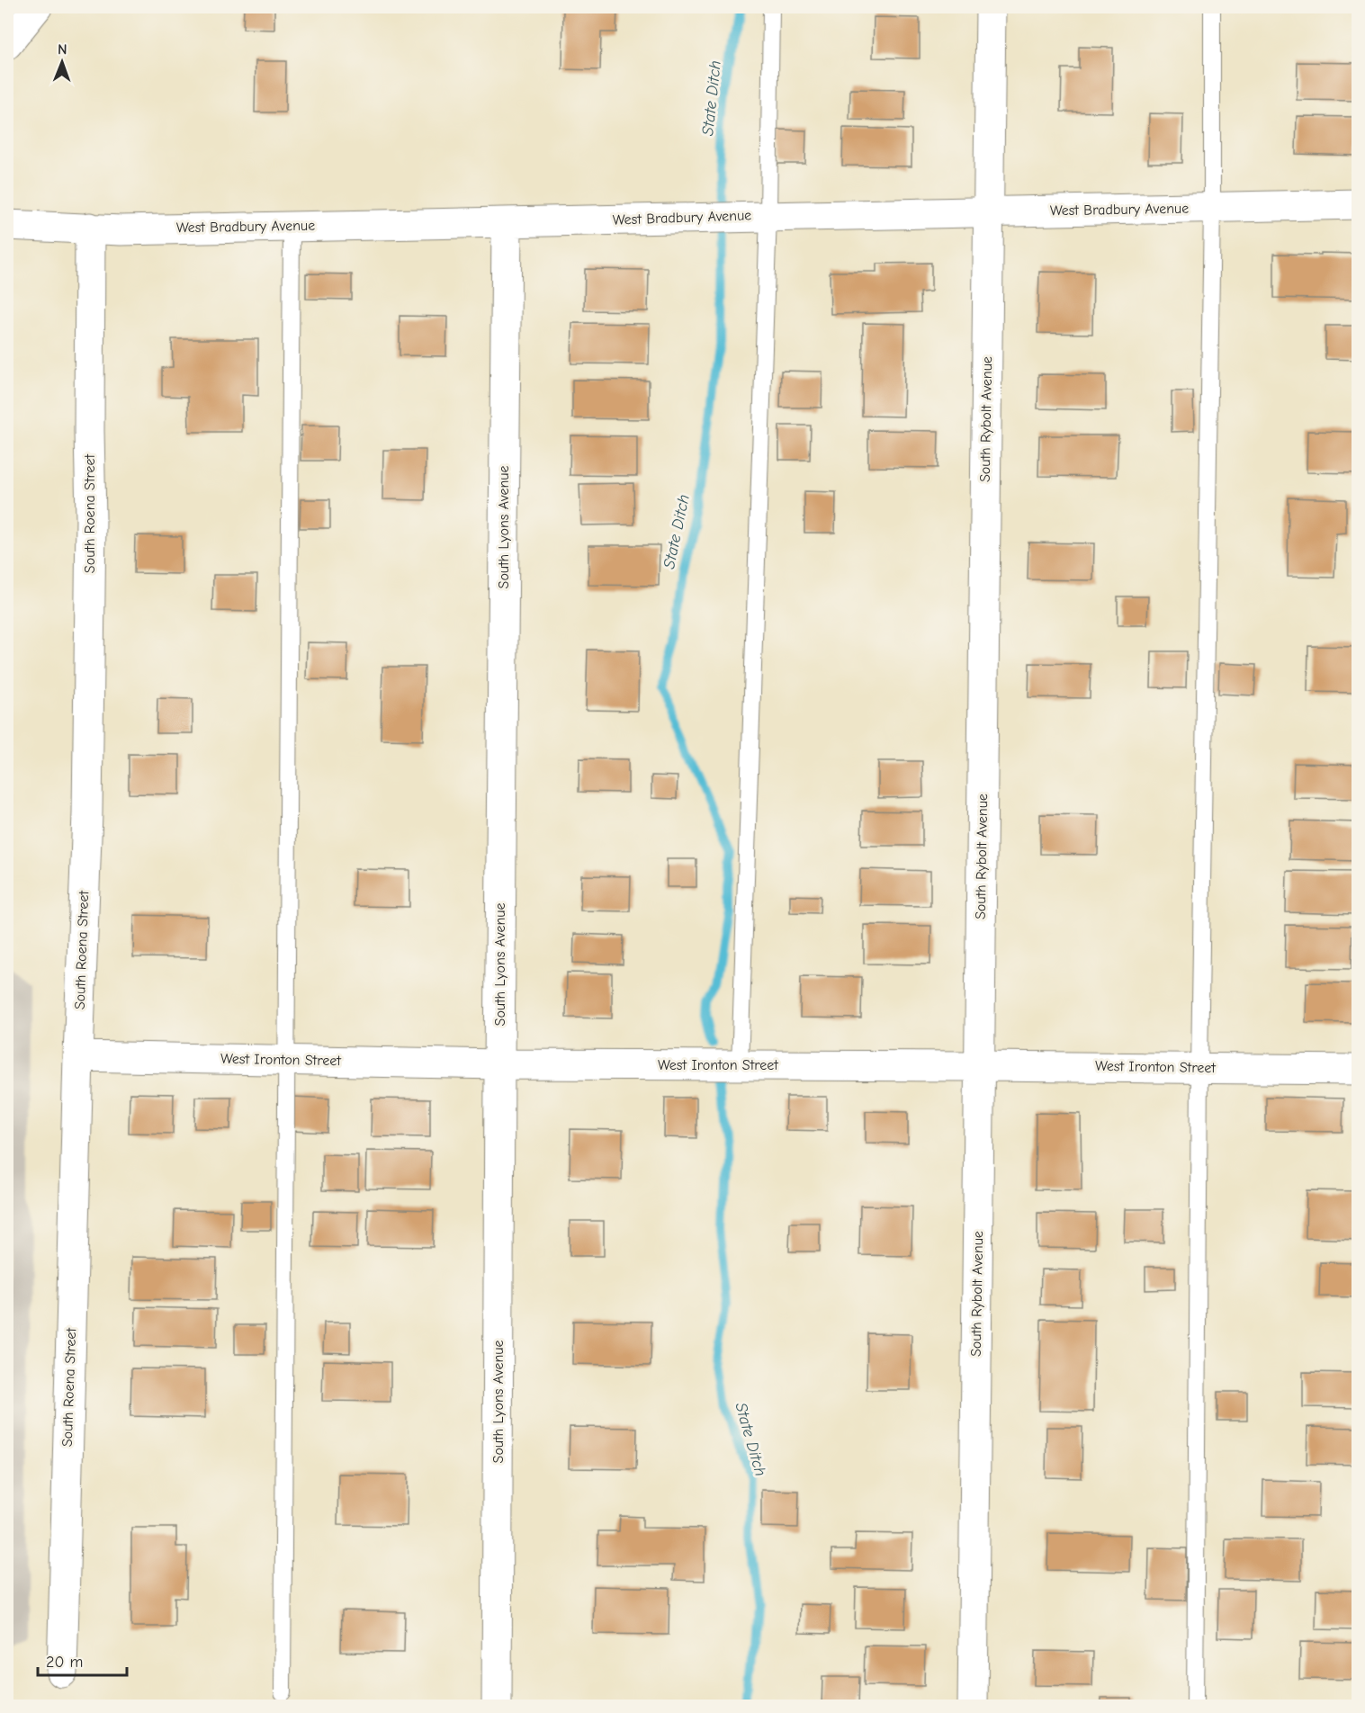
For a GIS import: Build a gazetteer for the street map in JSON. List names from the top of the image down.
{
  "streets": {
    "street": [
      "West Bradbury Avenue",
      "South Rybolt Avenue",
      "South Roena Street",
      "South Lyons Avenue",
      "West Ironton Street"
    ]
  },
  "crossings": [
    ["West Bradbury Avenue", "South Rybolt Avenue"],
    ["West Bradbury Avenue", "South Roena Street"],
    ["West Bradbury Avenue", "South Lyons Avenue"],
    ["South Rybolt Avenue", "West Ironton Street"],
    ["South Roena Street", "West Ironton Street"],
    ["South Lyons Avenue", "West Ironton Street"]
  ],
  "water": ["State Ditch"],
  "scale_bar": "20 m",
  "north": "top"
}
